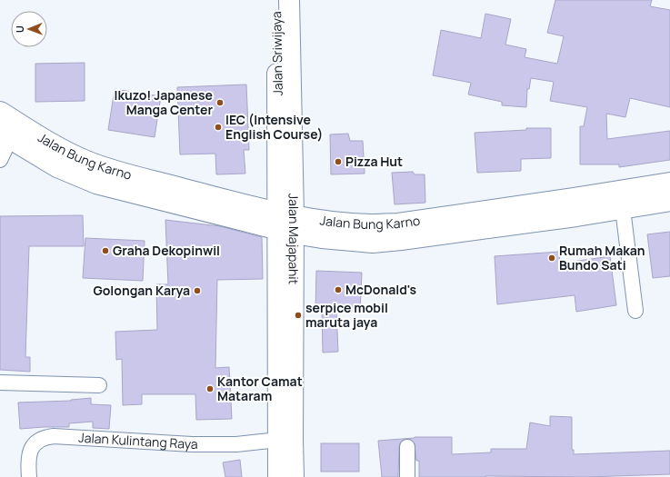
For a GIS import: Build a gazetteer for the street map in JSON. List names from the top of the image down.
{
  "streets": {
    "main road": ["Jalan Sriwijaya", "Jalan Bung Karno", "Jalan Majapahit"],
    "street": ["Jalan Kulintang Raya"]
  },
  "crossings": [
    ["Jalan Sriwijaya", "Jalan Bung Karno"],
    ["Jalan Sriwijaya", "Jalan Majapahit"],
    ["Jalan Sriwijaya", "Jalan Kulintang Raya"],
    ["Jalan Bung Karno", "Jalan Majapahit"]
  ],
  "places": [
    "Ikuzo! Japanese Manga Center",
    "IEC (Intensive English Course)",
    "Pizza Hut",
    "Graha Dekopinwil",
    "Rumah Makan Bundo Sati",
    "McDonald's",
    "Golongan Karya",
    "serpice mobil maruta jaya",
    "Kantor Camat Mataram"
  ],
  "north": "left"
}
